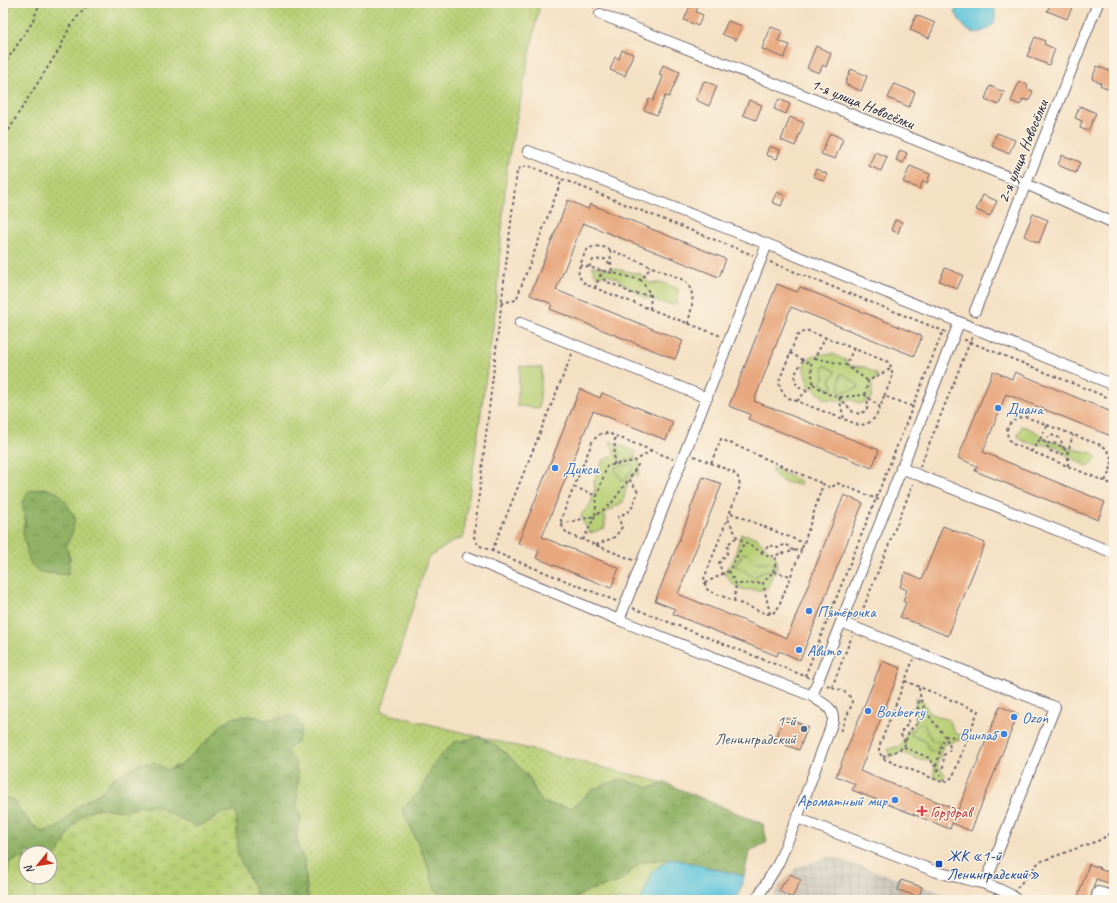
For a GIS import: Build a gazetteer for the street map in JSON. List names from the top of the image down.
{
  "streets": {
    "street": ["1-я улица Новосёлки", "2-я улица Новосёлки"]
  },
  "crossings": [
    ["1-я улица Новосёлки", "2-я улица Новосёлки"]
  ],
  "places": {
    "other": [
      "Диана",
      "Дикси",
      "Пятёрочка",
      "Авито",
      "Boxberry",
      "Ozon",
      "1-й Ленинградский",
      "Винлаб",
      "Ароматный мир"
    ],
    "health": ["Горздрав"],
    "transit": ["ЖК «1-й Ленинградский»"]
  },
  "north": "bottom left"
}
